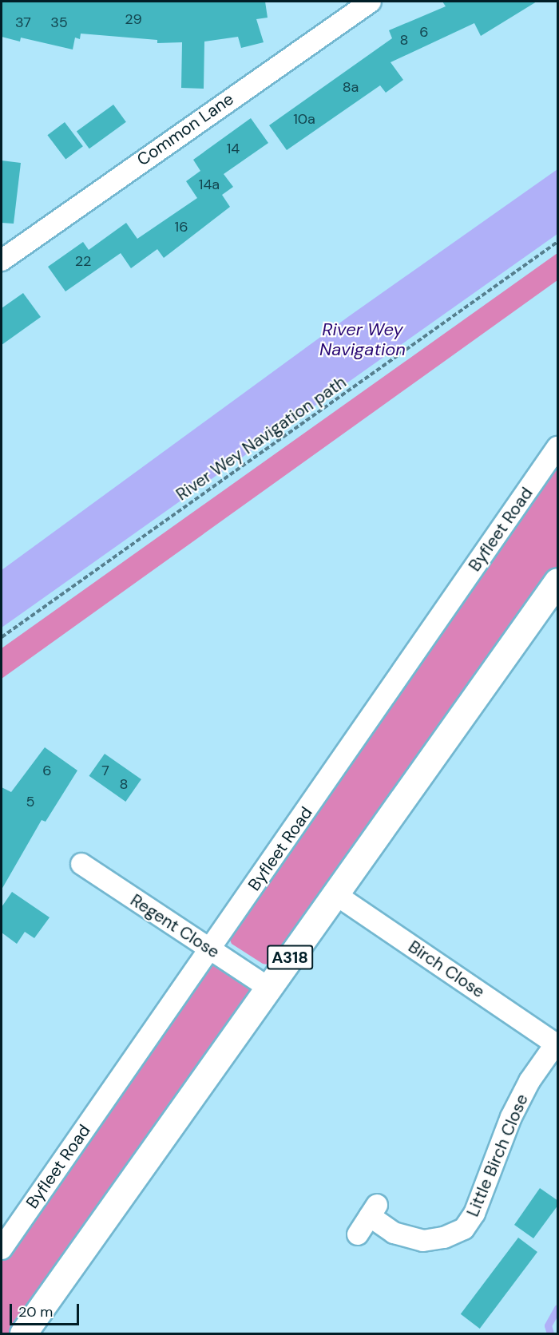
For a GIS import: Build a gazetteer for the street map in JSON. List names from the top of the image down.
{
  "streets": {
    "main road": ["A318"],
    "street": [
      "Common Lane",
      "Byfleet Road",
      "Regent Close",
      "Birch Close",
      "Little Birch Close"
    ],
    "path": ["River Wey Navigation path"]
  },
  "crossings": [
    ["Byfleet Road", "Regent Close"],
    ["Regent Close", "A318"],
    ["A318", "Birch Close"],
    ["Birch Close", "Little Birch Close"]
  ],
  "water": ["River Wey Navigation"],
  "house_numbers": [
    "29",
    "37",
    "35",
    "6",
    "8",
    "8a",
    "10a",
    "14",
    "14a",
    "16",
    "22",
    "6",
    "7",
    "8",
    "5"
  ],
  "scale_bar": "20 m"
}
